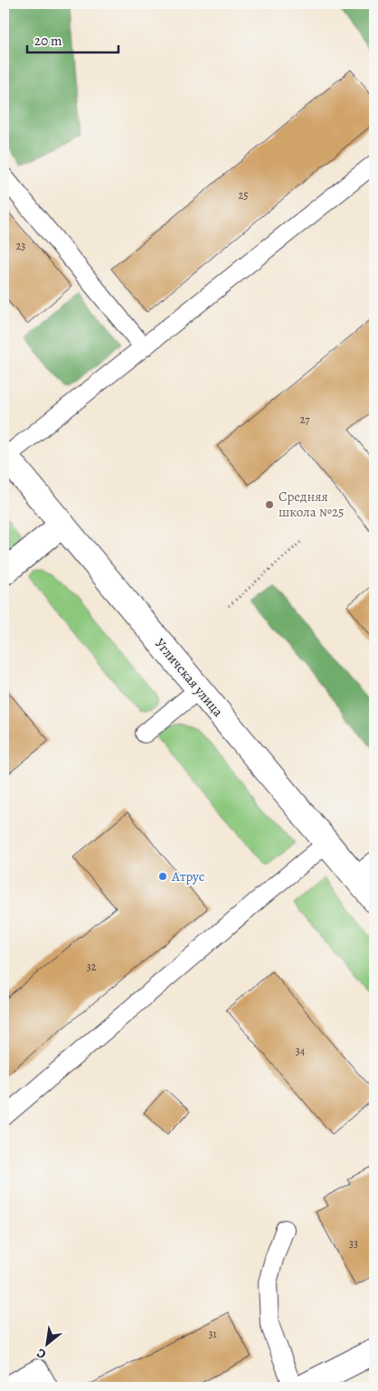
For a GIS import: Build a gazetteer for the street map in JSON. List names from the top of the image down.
{
  "streets": {
    "main road": ["Угличская улица"]
  },
  "places": ["Средняя школа №25", "Атрус"],
  "house_numbers": [
    "25",
    "23",
    "27",
    "32",
    "34",
    "33",
    "31"
  ],
  "scale_bar": "20 m",
  "north": "bottom left"
}
